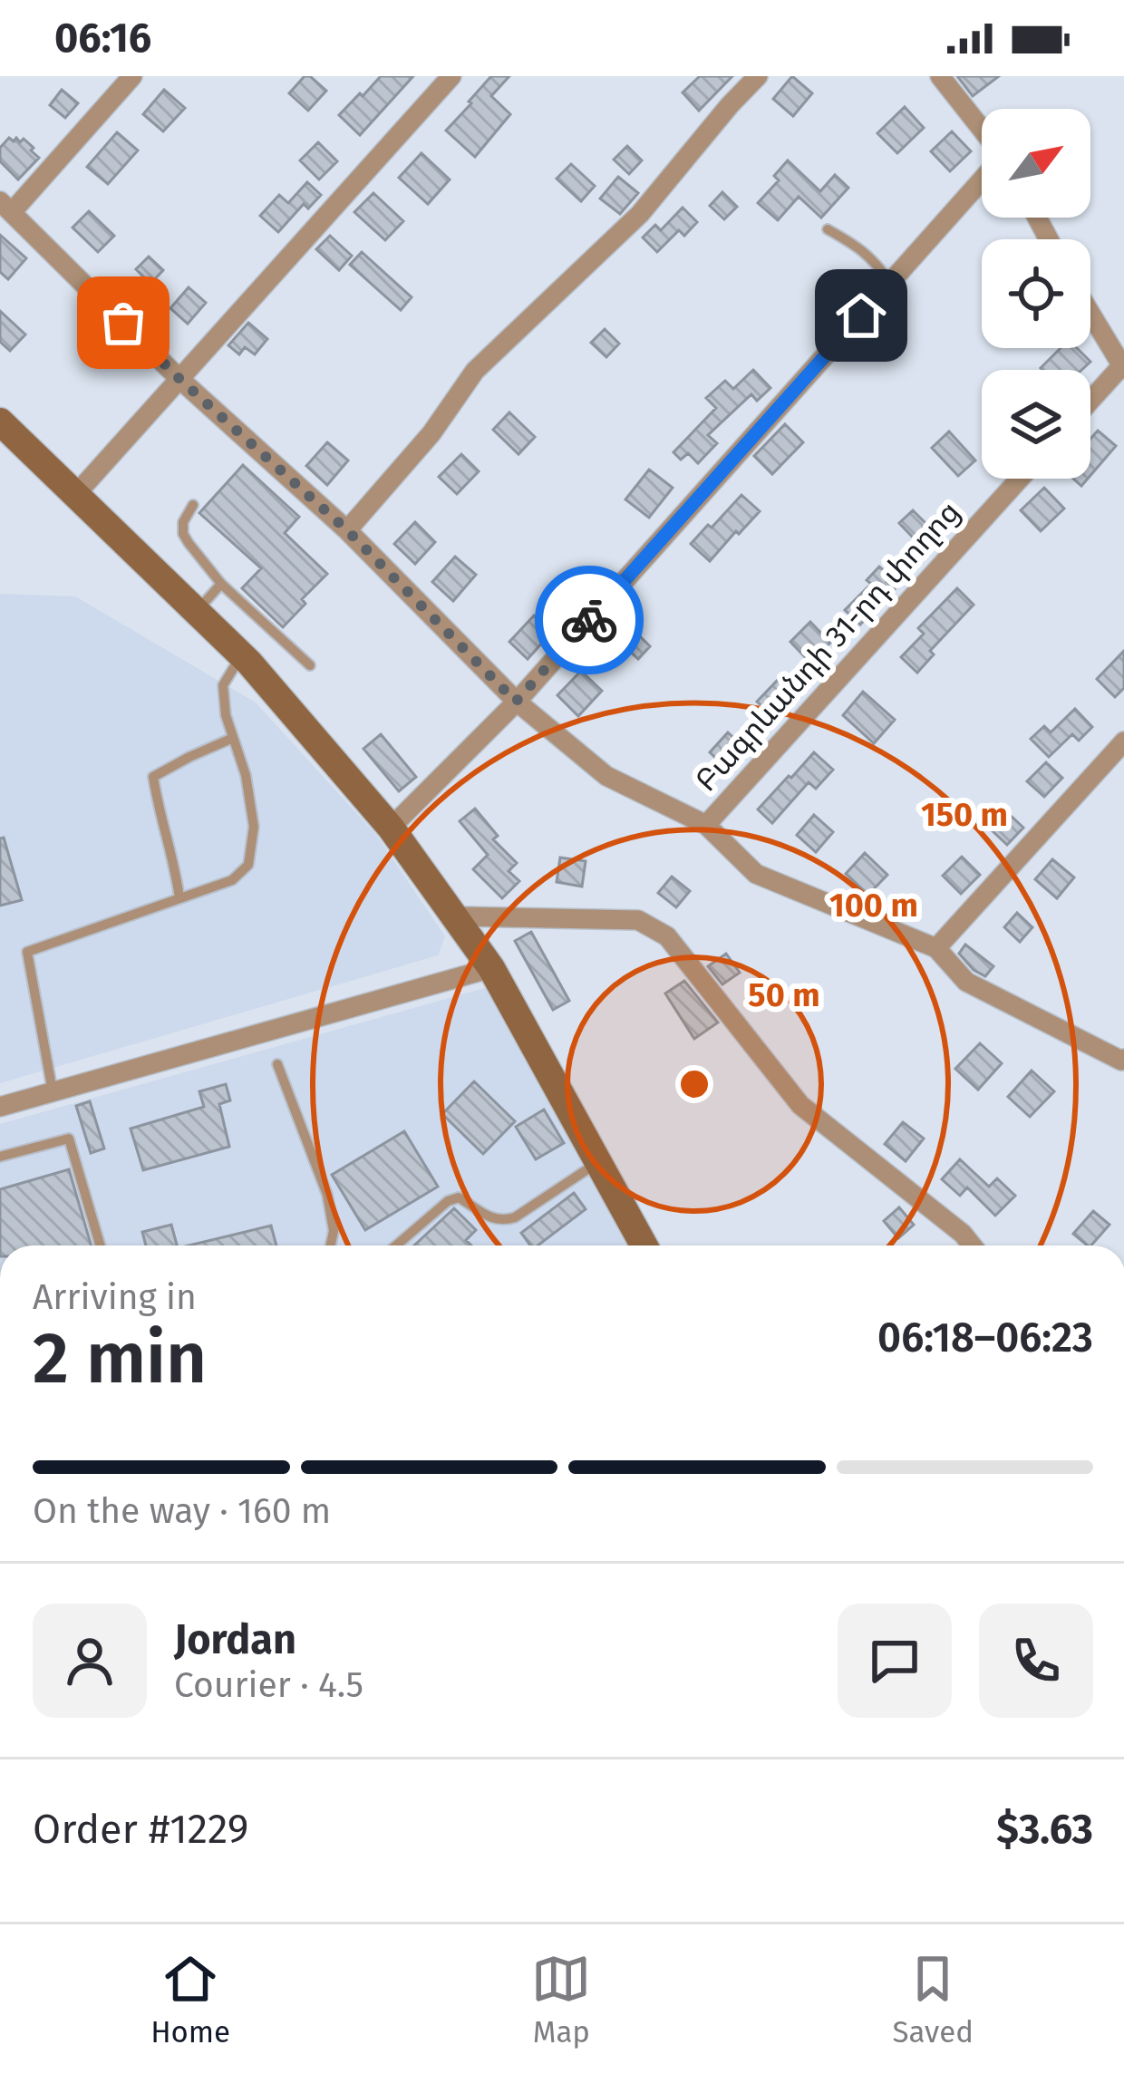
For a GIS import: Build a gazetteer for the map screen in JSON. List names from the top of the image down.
{
  "streets": {
    "street": ["Բագրևանդի 31-րդ փողոց"]
  },
  "north": "top right",
  "page": {
    "status": "06:16",
    "heading": ["2 min", "Arriving in", "06:18–06:23"],
    "panel": [
      "Jordan",
      "Courier · 4.5",
      "Order #1229",
      "$3.63"
    ],
    "bar": "On the way · 160 m",
    "tabs": ["Home", "Map", "Saved"]
  },
  "rings": ["150 m", "100 m", "50 m"]
}
